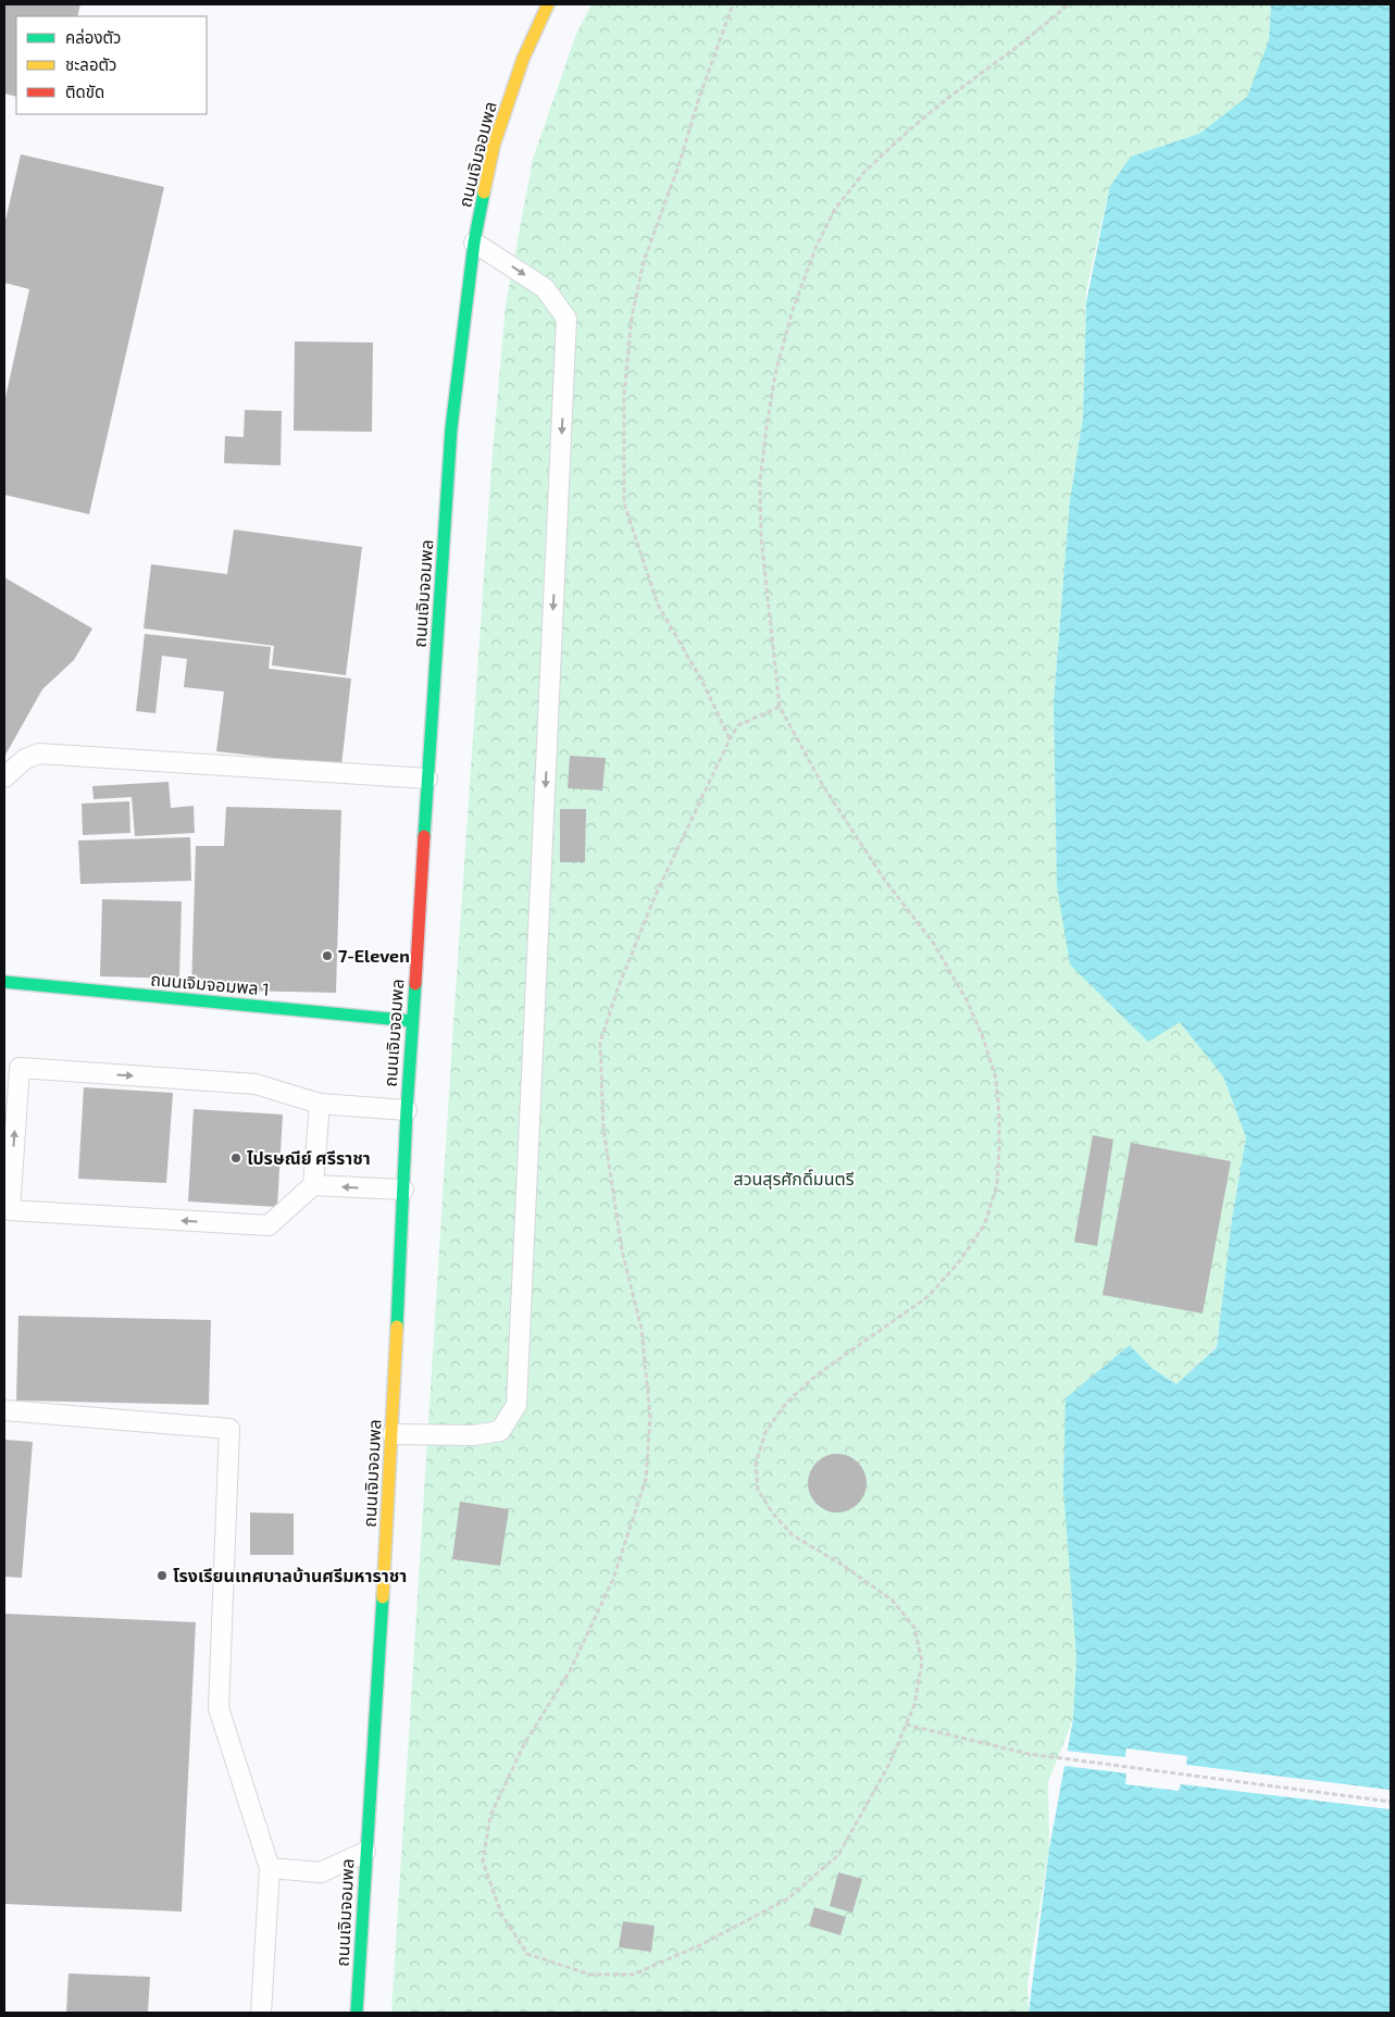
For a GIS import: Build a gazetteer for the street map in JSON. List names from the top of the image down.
{
  "streets": {
    "main road": ["ถนนเจิมจอมพล", "ถนนเจิมจอมพล 1"]
  },
  "crossings": [
    ["ถนนเจิมจอมพล", "ถนนเจิมจอมพล 1"]
  ],
  "parks": ["สวนสุรศักดิ์มนตรี"],
  "places": ["7-Eleven", "ไปรษณีย์ ศรีราชา", "โรงเรียนเทศบาลบ้านศรีมหาราชา"],
  "legend": ["คล่องตัว", "ชะลอตัว", "ติดขัด"]
}
